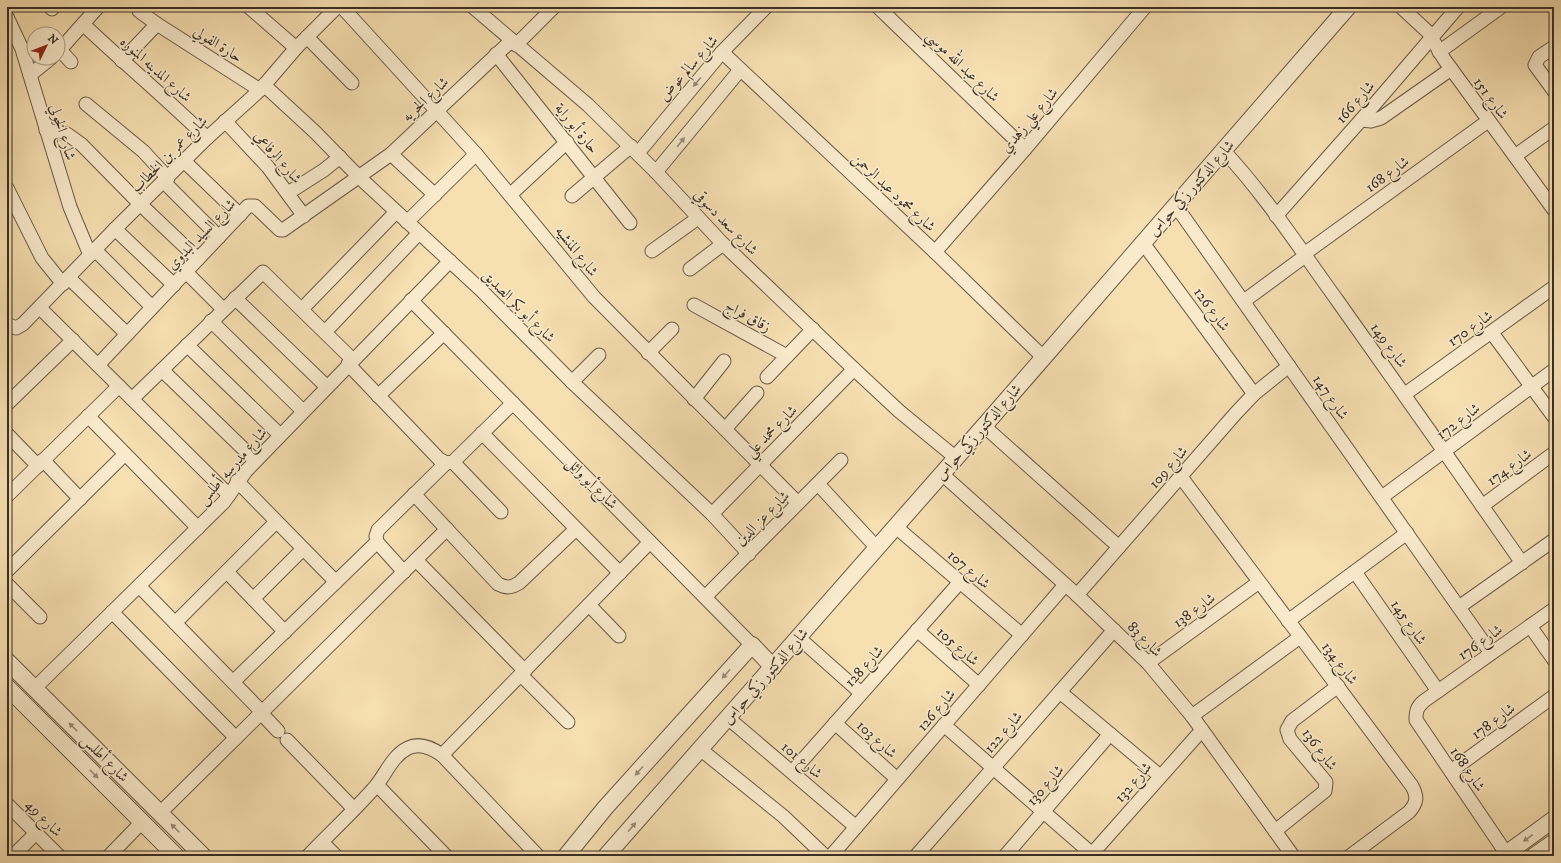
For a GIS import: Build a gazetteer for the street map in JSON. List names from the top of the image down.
{
  "streets": {
    "street": [
      "حارة الفولي",
      "شارع عبد الله موسي",
      "شارع سالم عوض",
      "شارع المدينه المنوره",
      "شارع 151",
      "شارع الحريه",
      "شارع 166",
      "شارع علي زهدي",
      "حارة أبو راية",
      "شارع الخولي",
      "شارع عمر بن الخطاب",
      "شارع الرفاعي",
      "شارع 168",
      "شارع الدكتور زكي حواس",
      "شارع محمود عبد الرحمن",
      "شارع سعد دسوقي",
      "شارع السيد البدوي",
      "شارع المنشيه",
      "شارع أبو بكر الصديق",
      "شارع 126",
      "زقاق فراج",
      "شارع 170",
      "شارع 149",
      "شارع 147",
      "شارع 172",
      "شارع محمد علي",
      "شارع مدرسه أطلس",
      "شارع 109",
      "شارع 174",
      "شارع أبو وائل",
      "شارع عز الدين",
      "شارع 107",
      "شارع 138",
      "شارع 145",
      "شارع 83",
      "شارع 176",
      "شارع 105",
      "شارع 134",
      "شارع 128",
      "شارع 178",
      "شارع 122",
      "شارع 103",
      "شارع 136",
      "شارع أطلس",
      "شارع 101",
      "شارع 132",
      "شارع 130",
      "شارع 49"
    ]
  },
  "crossings": [
    ["حارة الفولي", "شارع عمر بن الخطاب"],
    ["حارة الفولي", "شارع أبو بكر الصديق"],
    ["شارع عبد الله موسي", "شارع علي زهدي"],
    ["شارع سالم عوض", "حارة أبو راية"],
    ["شارع سالم عوض", "شارع محمود عبد الرحمن"],
    ["شارع سالم عوض", "شارع سعد دسوقي"],
    ["شارع المدينه المنوره", "شارع عمر بن الخطاب"],
    ["شارع 151", "شارع 166"],
    ["شارع 151", "شارع 168"],
    ["شارع الحريه", "حارة أبو راية"],
    ["شارع الحريه", "شارع سعد دسوقي"],
    ["شارع الحريه", "شارع السيد البدوي"],
    ["شارع الحريه", "شارع المنشيه"],
    ["شارع الحريه", "شارع أبو بكر الصديق"],
    ["شارع 166", "شارع 149"],
    ["شارع علي زهدي", "شارع محمود عبد الرحمن"],
    ["شارع الخولي", "شارع عمر بن الخطاب"],
    ["شارع عمر بن الخطاب", "شارع الرفاعي"],
    ["شارع عمر بن الخطاب", "شارع أبو بكر الصديق"],
    ["شارع الرفاعي", "شارع السيد البدوي"],
    ["شارع 168", "شارع 149"],
    ["شارع 168", "شارع 147"],
    ["شارع 168", "شارع 176"],
    ["شارع 168", "شارع 178"],
    ["شارع الدكتور زكي حواس", "شارع محمود عبد الرحمن"],
    ["شارع الدكتور زكي حواس", "شارع سعد دسوقي"],
    ["شارع الدكتور زكي حواس", "شارع 126"],
    ["شارع الدكتور زكي حواس", "شارع 149"],
    ["شارع الدكتور زكي حواس", "شارع 147"],
    ["شارع الدكتور زكي حواس", "شارع أبو وائل"],
    ["شارع الدكتور زكي حواس", "شارع 107"],
    ["شارع الدكتور زكي حواس", "شارع 83"],
    ["شارع الدكتور زكي حواس", "شارع 101"],
    ["شارع سعد دسوقي", "شارع محمد علي"],
    ["شارع السيد البدوي", "شارع أبو بكر الصديق"],
    ["شارع المنشيه", "شارع محمد علي"],
    ["شارع المنشيه", "شارع عز الدين"],
    ["شارع أبو بكر الصديق", "شارع محمد علي"],
    ["شارع أبو بكر الصديق", "شارع مدرسه أطلس"],
    ["شارع أبو بكر الصديق", "شارع عز الدين"],
    ["شارع 126", "شارع 109"],
    ["شارع 126", "شارع 107"],
    ["شارع 126", "شارع 83"],
    ["شارع 126", "شارع 105"],
    ["شارع 126", "شارع 103"],
    ["شارع 126", "شارع 101"],
    ["شارع 170", "شارع 149"],
    ["شارع 149", "شارع 172"],
    ["شارع 149", "شارع 174"],
    ["شارع 147", "شارع 172"],
    ["شارع 147", "شارع 109"],
    ["شارع 147", "شارع 176"],
    ["شارع مدرسه أطلس", "شارع أبو وائل"],
    ["شارع مدرسه أطلس", "شارع أطلس"],
    ["شارع 109", "شارع 83"],
    ["شارع 109", "شارع 134"],
    ["شارع أبو وائل", "شارع عز الدين"],
    ["شارع 107", "شارع 128"],
    ["شارع 138", "شارع 83"],
    ["شارع 138", "شارع 134"],
    ["شارع 145", "شارع 176"],
    ["شارع 83", "شارع 122"],
    ["شارع 83", "شارع 136"],
    ["شارع 83", "شارع 132"],
    ["شارع 105", "شارع 128"],
    ["شارع 134", "شارع 136"],
    ["شارع 128", "شارع 103"],
    ["شارع 128", "شارع 101"]
  ],
  "north": "top right"
}
